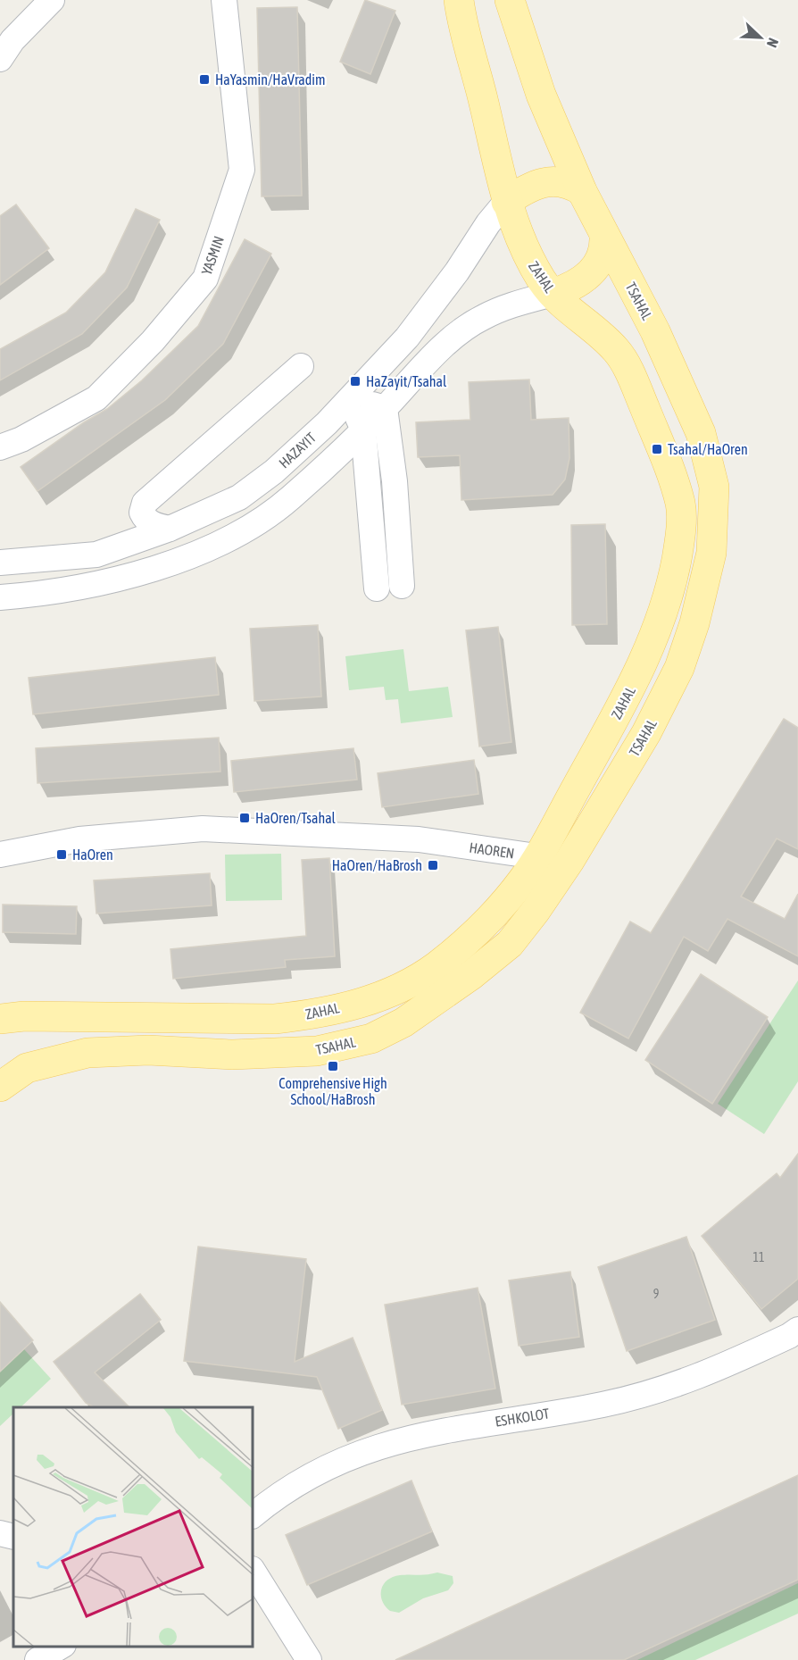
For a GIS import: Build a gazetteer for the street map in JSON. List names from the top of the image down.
{
  "streets": {
    "main road": ["ZAHAL", "TSAHAL"],
    "street": [
      "YASMIN",
      "HAZAYIT",
      "HAOREN",
      "ESHKOLOT"
    ]
  },
  "crossings": [
    ["ZAHAL", "TSAHAL"],
    ["ZAHAL", "HAZAYIT"],
    ["ZAHAL", "HAOREN"],
    ["TSAHAL", "HAZAYIT"]
  ],
  "places": {
    "transit": [
      "HaYasmin/HaVradim",
      "HaZayit/Tsahal",
      "Tsahal/HaOren",
      "HaOren/Tsahal",
      "HaOren",
      "HaOren/HaBrosh",
      "Comprehensive High School/HaBrosh"
    ]
  },
  "house_numbers": ["11", "9"],
  "north": "bottom right"
}
